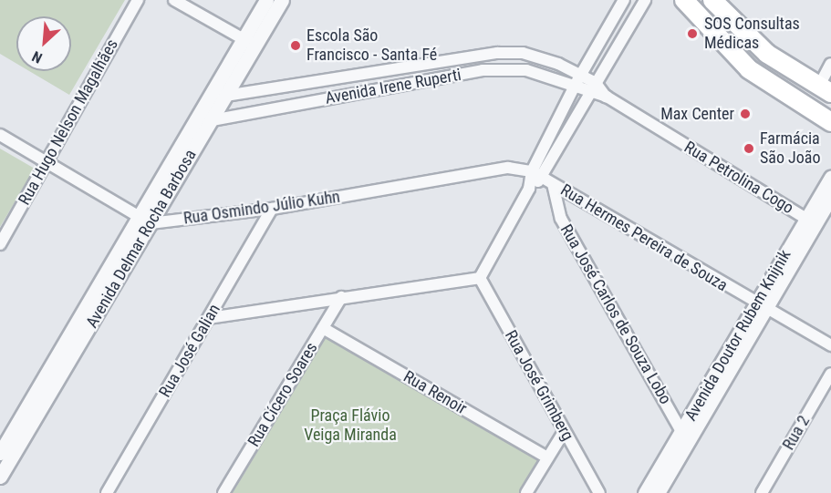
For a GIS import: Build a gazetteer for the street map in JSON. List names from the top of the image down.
{
  "streets": {
    "street": [
      "Avenida Irene Ruperti",
      "Rua Hugo Nelson Magalhães",
      "Rua Petrolina Cogo",
      "Rua Osmindo Júlio Kuhn",
      "Rua Hermes Pereira de Souza",
      "Avenida Delmar Rocha Barbosa",
      "Rua José Carlos de Souza Lobo",
      "Avenida Doutor Rubem Knijnik",
      "Rua José Galian",
      "Rua José Grimberg",
      "Rua Renoir",
      "Rua Cícero Soares",
      "Rua 2"
    ]
  },
  "crossings": [
    ["Avenida Irene Ruperti", "Rua Petrolina Cogo"],
    ["Avenida Irene Ruperti", "Avenida Delmar Rocha Barbosa"],
    ["Rua Petrolina Cogo", "Avenida Doutor Rubem Knijnik"],
    ["Rua Osmindo Júlio Kuhn", "Rua Hermes Pereira de Souza"],
    ["Rua Osmindo Júlio Kuhn", "Avenida Delmar Rocha Barbosa"],
    ["Rua Osmindo Júlio Kuhn", "Rua José Carlos de Souza Lobo"],
    ["Rua Osmindo Júlio Kuhn", "Rua José Galian"],
    ["Rua Hermes Pereira de Souza", "Rua José Carlos de Souza Lobo"],
    ["Rua Hermes Pereira de Souza", "Avenida Doutor Rubem Knijnik"],
    ["Rua José Carlos de Souza Lobo", "Avenida Doutor Rubem Knijnik"],
    ["Rua Renoir", "Rua Cícero Soares"]
  ],
  "parks": ["Praça Flávio Veiga Miranda"],
  "places": [
    "SOS Consultas Médicas",
    "Escola São Francisco - Santa Fé",
    "Max Center",
    "Farmácia São João"
  ],
  "north": "bottom left"
}
